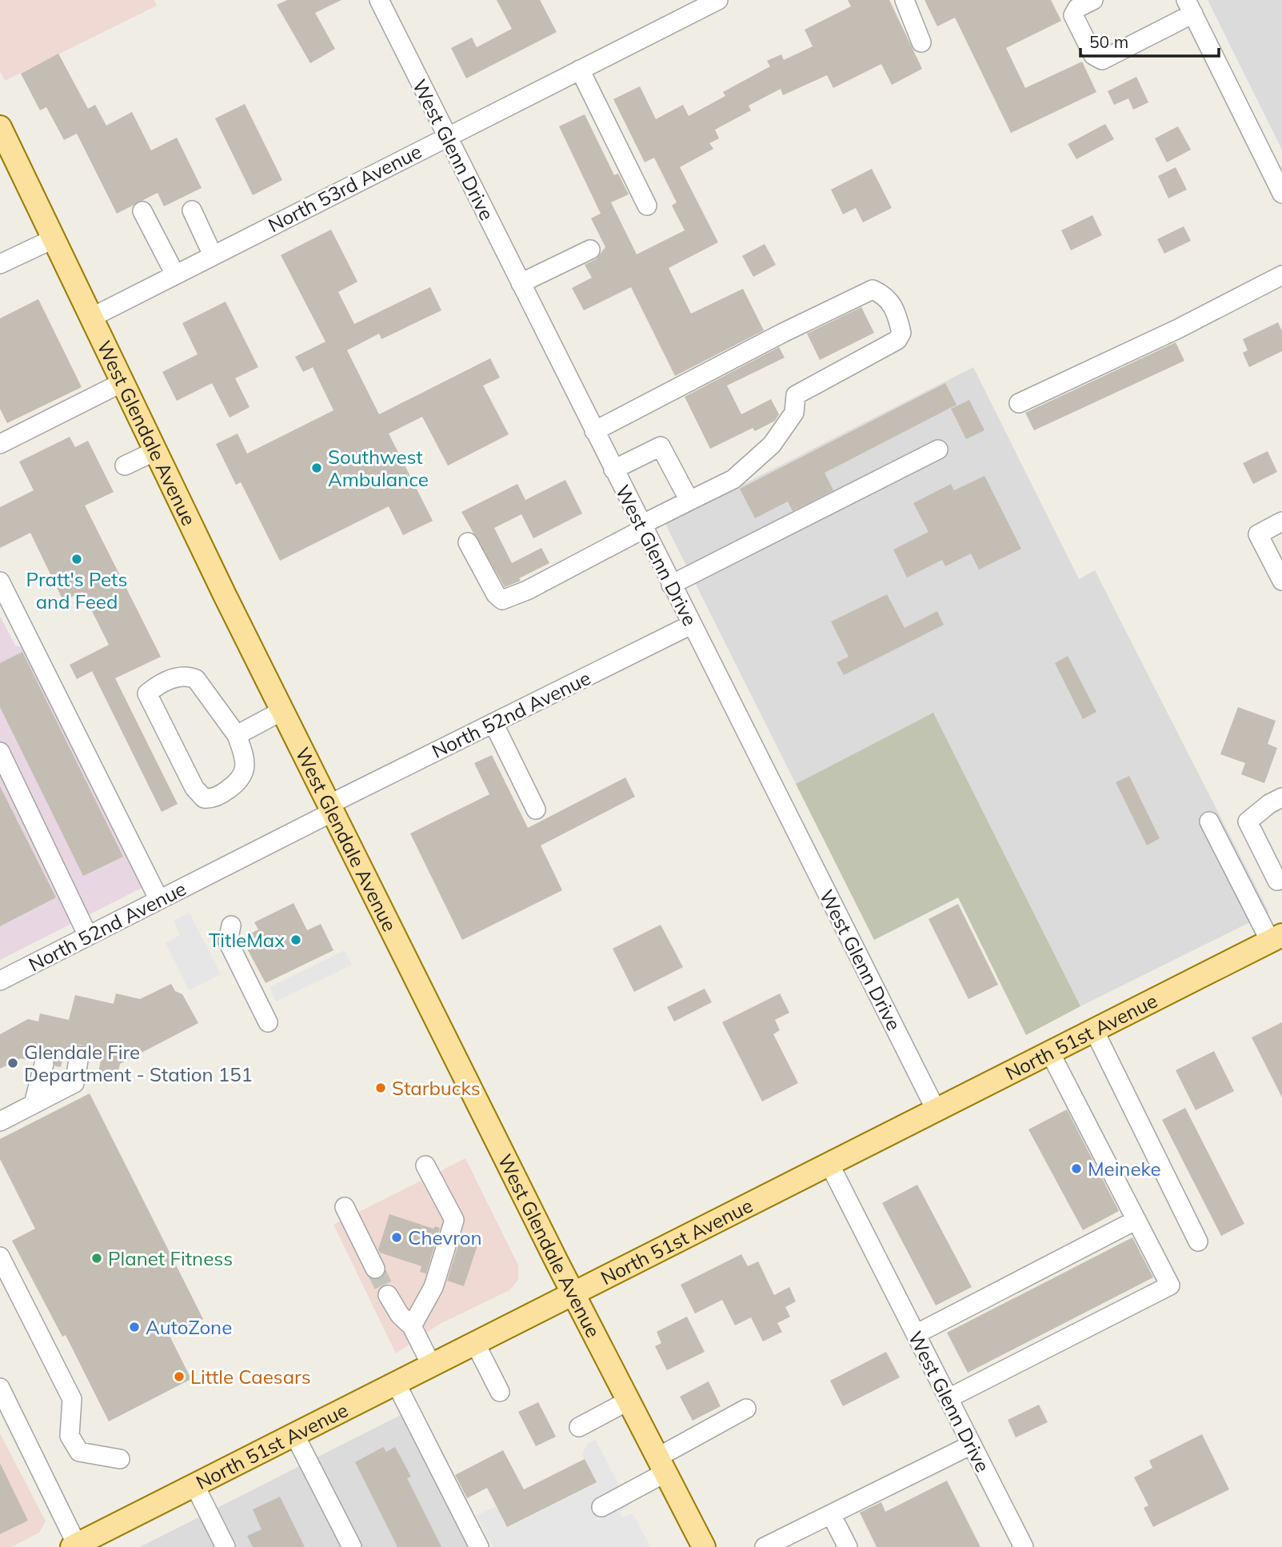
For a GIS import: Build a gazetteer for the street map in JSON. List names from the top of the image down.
{
  "streets": {
    "main road": ["West Glendale Avenue", "North 51st Avenue"],
    "street": ["West Glenn Drive", "North 53rd Avenue", "North 52nd Avenue"]
  },
  "crossings": [
    ["West Glenn Drive", "North 53rd Avenue"],
    ["West Glenn Drive", "North 52nd Avenue"],
    ["West Glenn Drive", "North 51st Avenue"],
    ["North 53rd Avenue", "West Glendale Avenue"],
    ["West Glendale Avenue", "North 52nd Avenue"],
    ["West Glendale Avenue", "North 51st Avenue"]
  ],
  "places": [
    "Southwest Ambulance",
    "Pratt's Pets and Feed",
    "TitleMax",
    "Glendale Fire Department - Station 151",
    "Starbucks",
    "Meineke",
    "Chevron",
    "Planet Fitness",
    "AutoZone",
    "Little Caesars"
  ],
  "scale_bar": "50 m"
}
